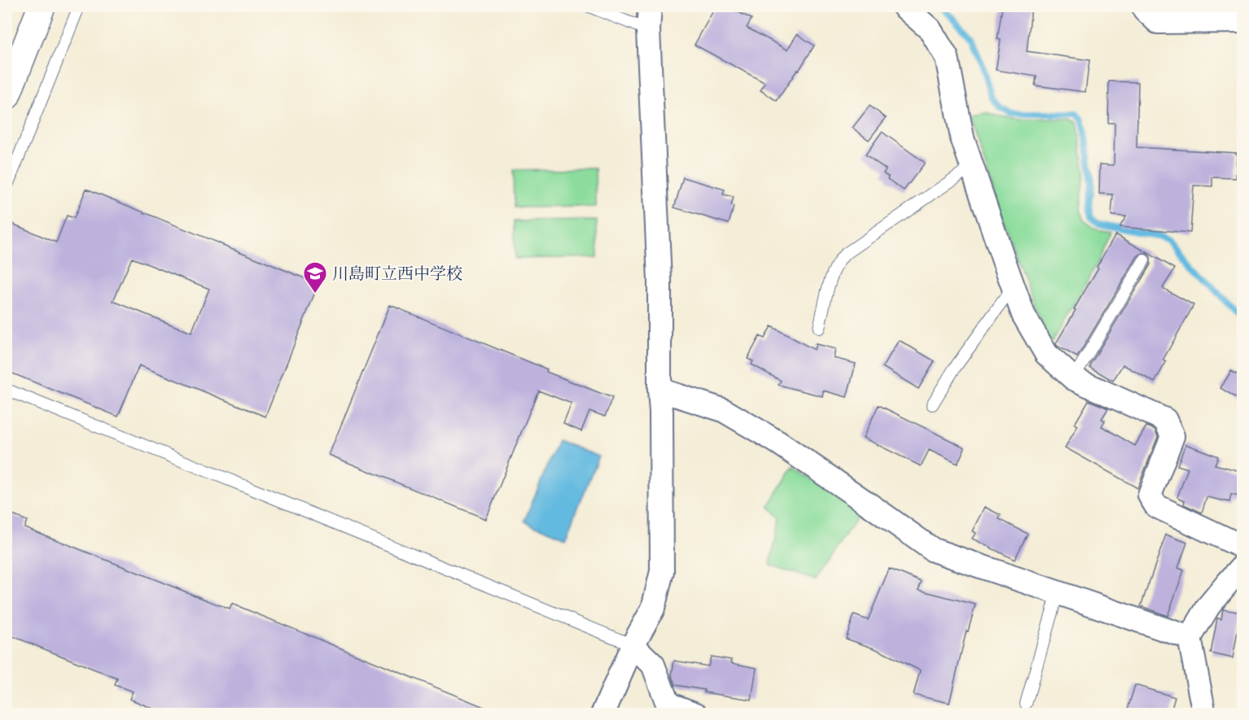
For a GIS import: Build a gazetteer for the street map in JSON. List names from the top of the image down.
{
  "places": {
    "school or university": ["川島町立西中学校"]
  }
}
